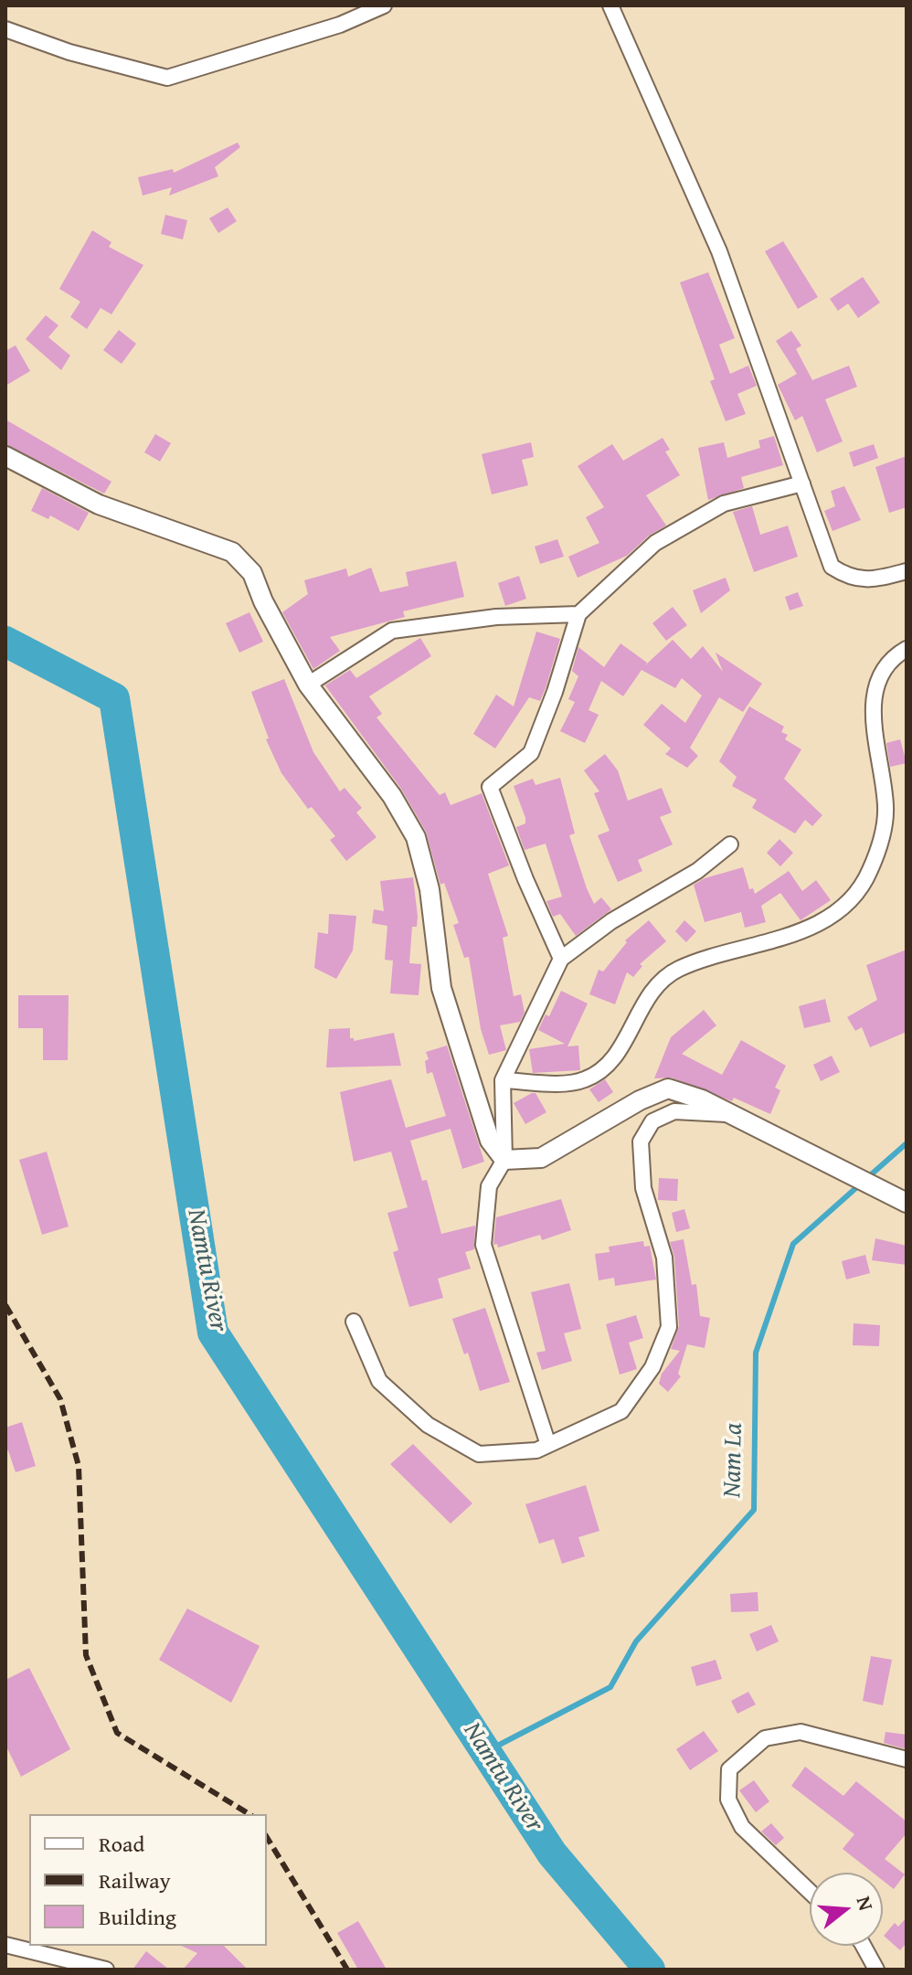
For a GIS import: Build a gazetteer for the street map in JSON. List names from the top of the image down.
{
  "water": ["Namtu River", "Nam La"],
  "legend": ["Road", "Railway", "Building"],
  "north": "right"
}
